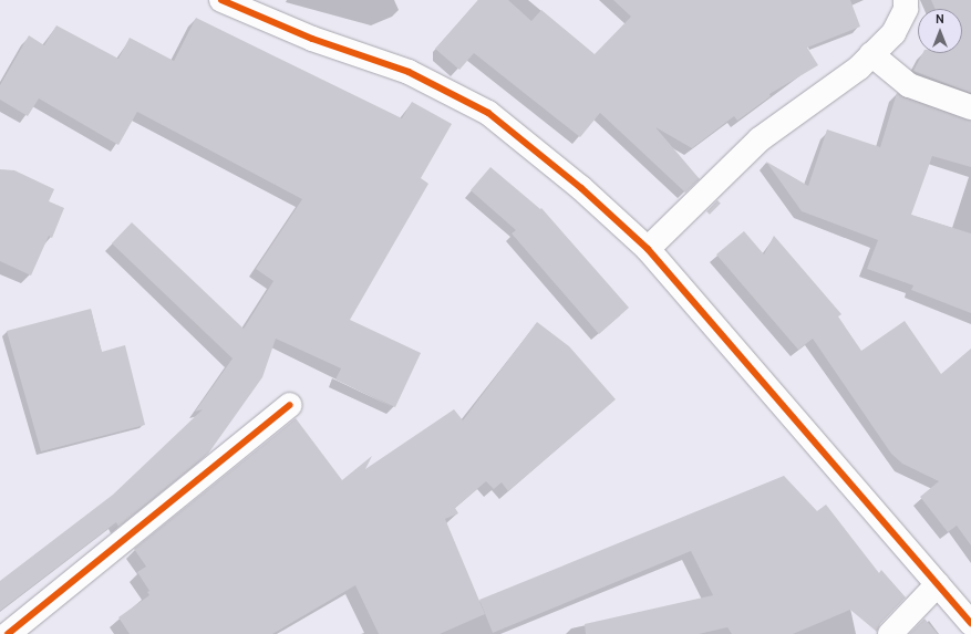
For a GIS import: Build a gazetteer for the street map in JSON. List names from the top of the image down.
{
  "north": "top"
}
